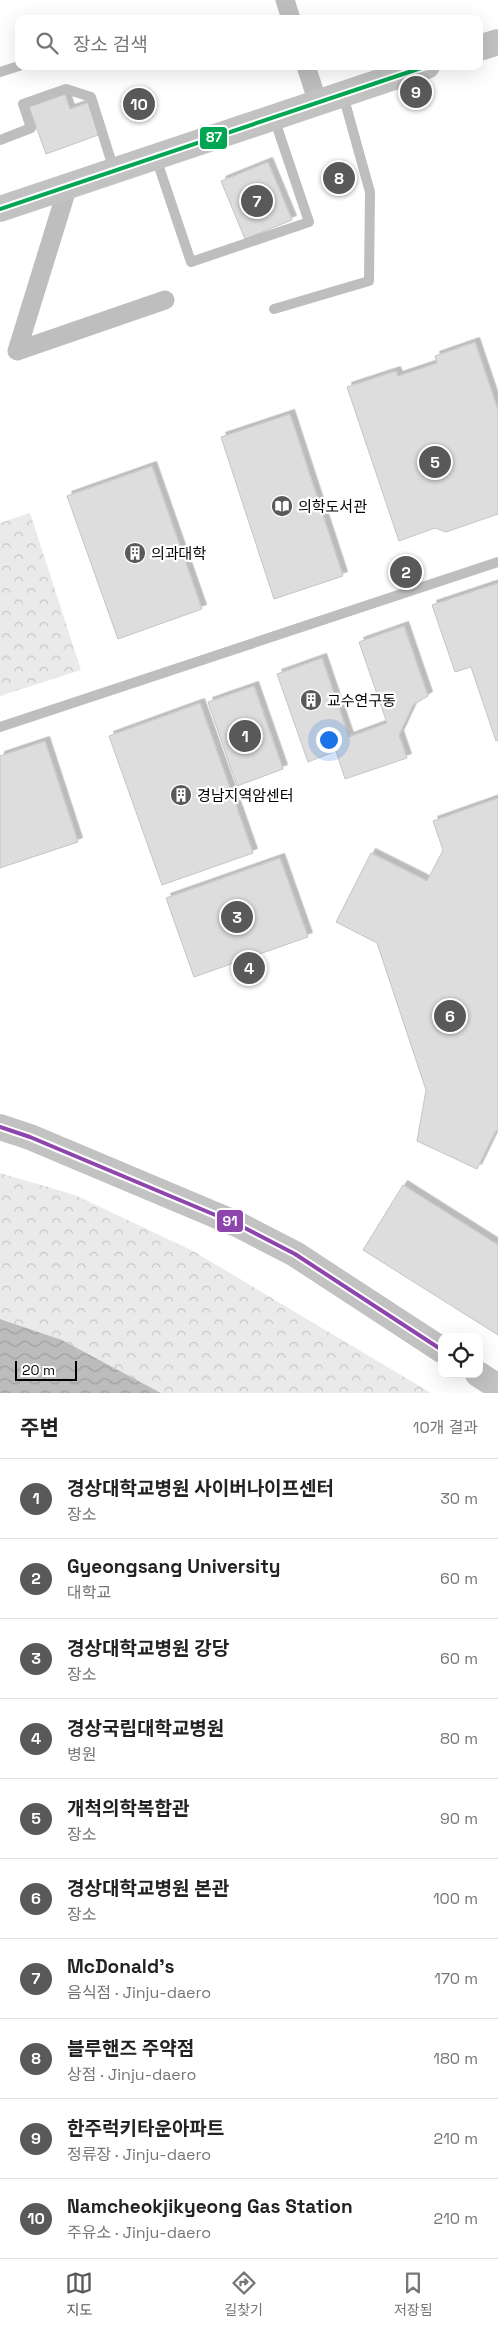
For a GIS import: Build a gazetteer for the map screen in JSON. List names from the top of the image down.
{
  "places": {
    "library": ["의학도서관"],
    "building": ["의과대학", "교수연구동", "경남지역암센터"]
  },
  "lines": ["transit line 87", "transit line 91"],
  "scale_bar": "20 m",
  "page": {
    "search": "장소 검색",
    "pins": [
      "9",
      "10",
      "8",
      "7",
      "5",
      "2",
      "1",
      "3",
      "4",
      "6"
    ],
    "scale": "20 m",
    "heading": ["주변", "10개 결과"],
    "list": [
      {
        "mark": "1",
        "name": "경상대학교병원 사이버나이프센터",
        "note": "장소",
        "value": "30 m"
      },
      {
        "mark": "2",
        "name": "Gyeongsang University",
        "note": "대학교",
        "value": "60 m"
      },
      {
        "mark": "3",
        "name": "경상대학교병원 강당",
        "note": "장소",
        "value": "60 m"
      },
      {
        "mark": "4",
        "name": "경상국립대학교병원",
        "note": "병원",
        "value": "80 m"
      },
      {
        "mark": "5",
        "name": "개척의학복합관",
        "note": "장소",
        "value": "90 m"
      },
      {
        "mark": "6",
        "name": "경상대학교병원 본관",
        "note": "장소",
        "value": "100 m"
      },
      {
        "mark": "7",
        "name": "McDonald's",
        "note": "음식점 · Jinju-daero",
        "value": "170 m"
      },
      {
        "mark": "8",
        "name": "블루핸즈 주약점",
        "note": "상점 · Jinju-daero",
        "value": "180 m"
      },
      {
        "mark": "9",
        "name": "한주럭키타운아파트",
        "note": "정류장 · Jinju-daero",
        "value": "210 m"
      },
      {
        "mark": "10",
        "name": "Namcheokjikyeong Gas Station",
        "note": "주유소 · Jinju-daero",
        "value": "210 m"
      }
    ],
    "nav": ["지도", "길찾기", "저장됨"]
  }
}
